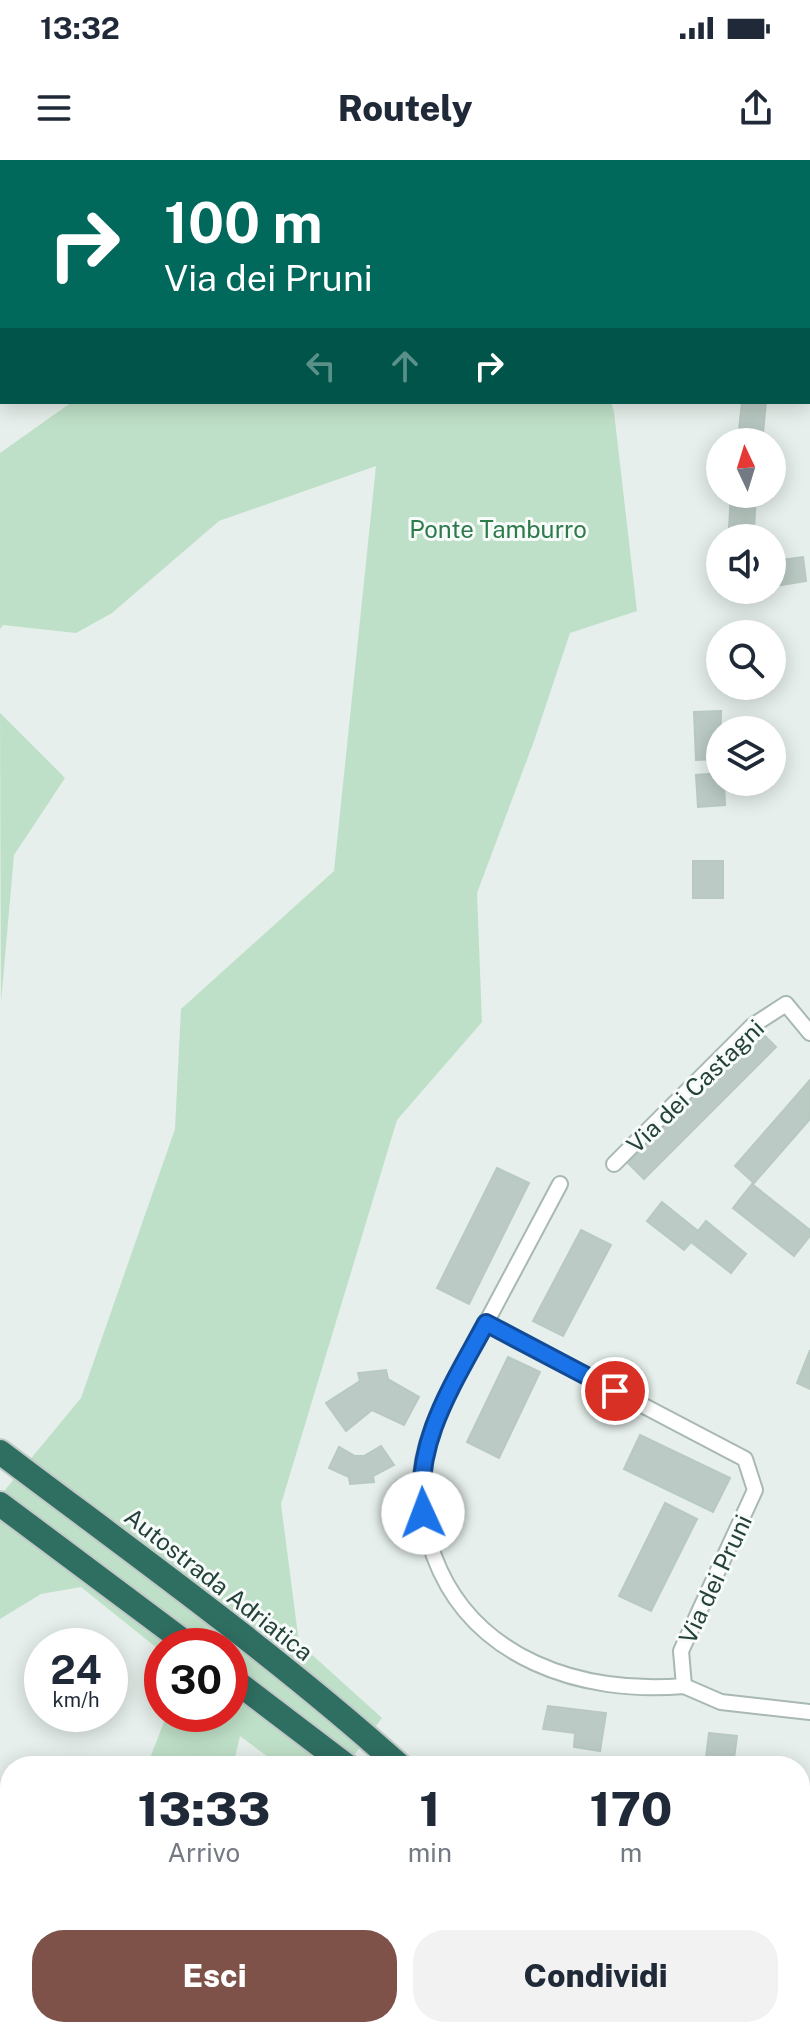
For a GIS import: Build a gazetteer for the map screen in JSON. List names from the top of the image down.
{
  "streets": {
    "highway": ["Autostrada Adriatica"],
    "street": ["Via dei Castagni", "Via dei Pruni"]
  },
  "parks": ["Ponte Tamburro"],
  "north": "top",
  "page": {
    "status": "13:32",
    "header": "Routely",
    "turn": ["100 m", "Via dei Pruni"],
    "speed": "24 km/h",
    "limit": "30",
    "eta": [
      "13:33",
      "Arrivo",
      "1",
      "min",
      "170",
      "m"
    ],
    "buttons": ["Esci", "Condividi"]
  }
}
